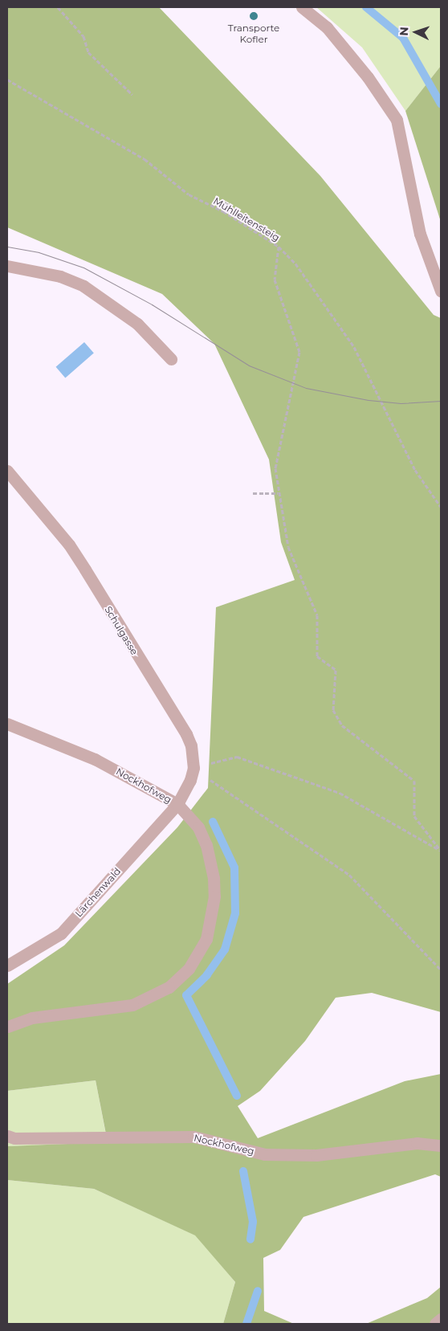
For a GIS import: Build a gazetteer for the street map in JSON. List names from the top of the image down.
{
  "streets": {
    "street": ["Schulgasse", "Nockhofweg", "Lärchenwald"],
    "path": ["Mühlleitensteig"]
  },
  "crossings": [
    ["Schulgasse", "Nockhofweg"],
    ["Schulgasse", "Lärchenwald"],
    ["Nockhofweg", "Lärchenwald"]
  ],
  "places": ["Transporte Kofler"],
  "north": "left"
}
